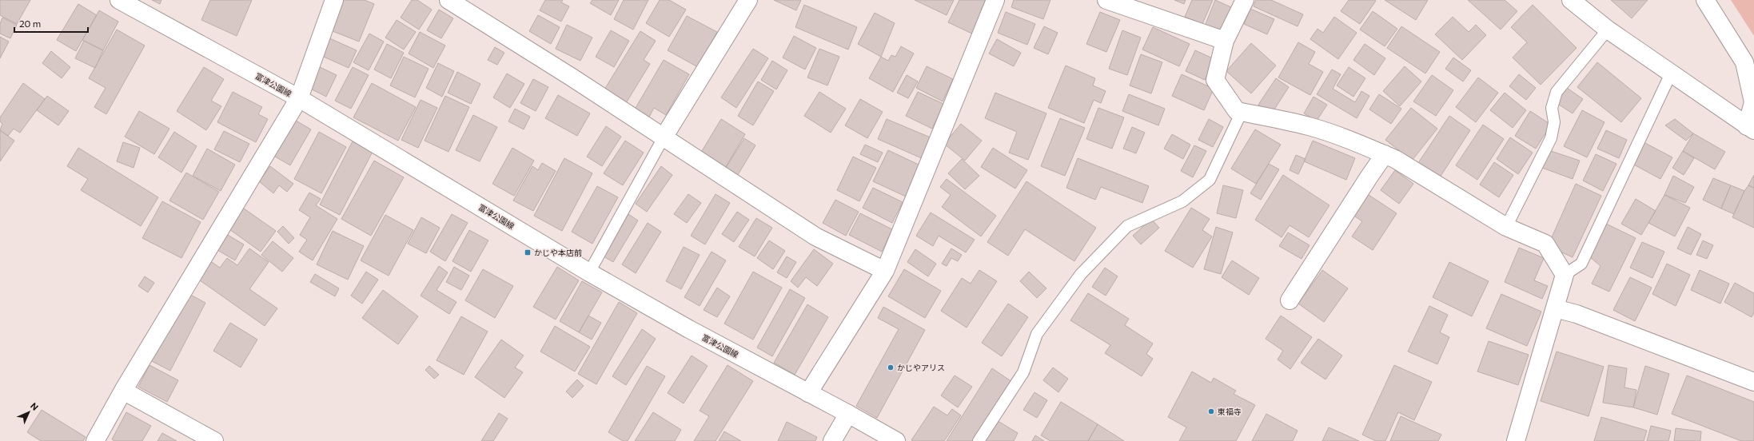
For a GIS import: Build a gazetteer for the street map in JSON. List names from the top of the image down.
{
  "streets": {
    "main road": ["富津公園線"]
  },
  "places": {
    "transit": ["かじや本店前"],
    "other": ["かじやアリス", "東福寺"]
  },
  "scale_bar": "20 m",
  "north": "top right"
}
